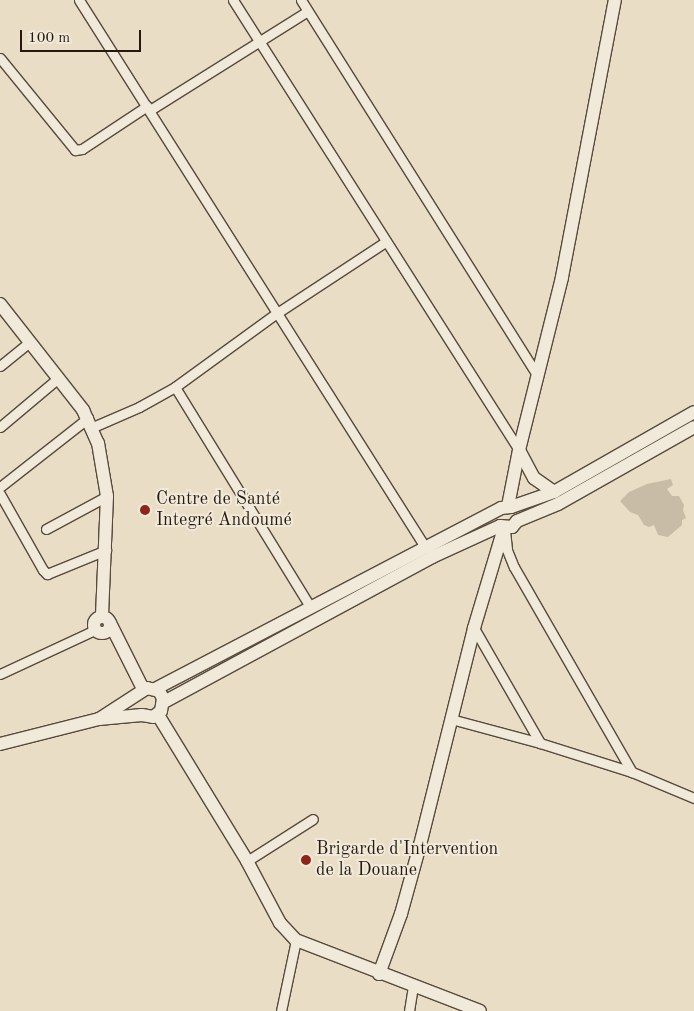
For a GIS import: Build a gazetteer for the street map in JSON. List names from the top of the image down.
{
  "places": ["Centre de Santé Integré Andoumé", "Brigarde d'Intervention de la Douane"],
  "scale_bar": "100 m"
}
